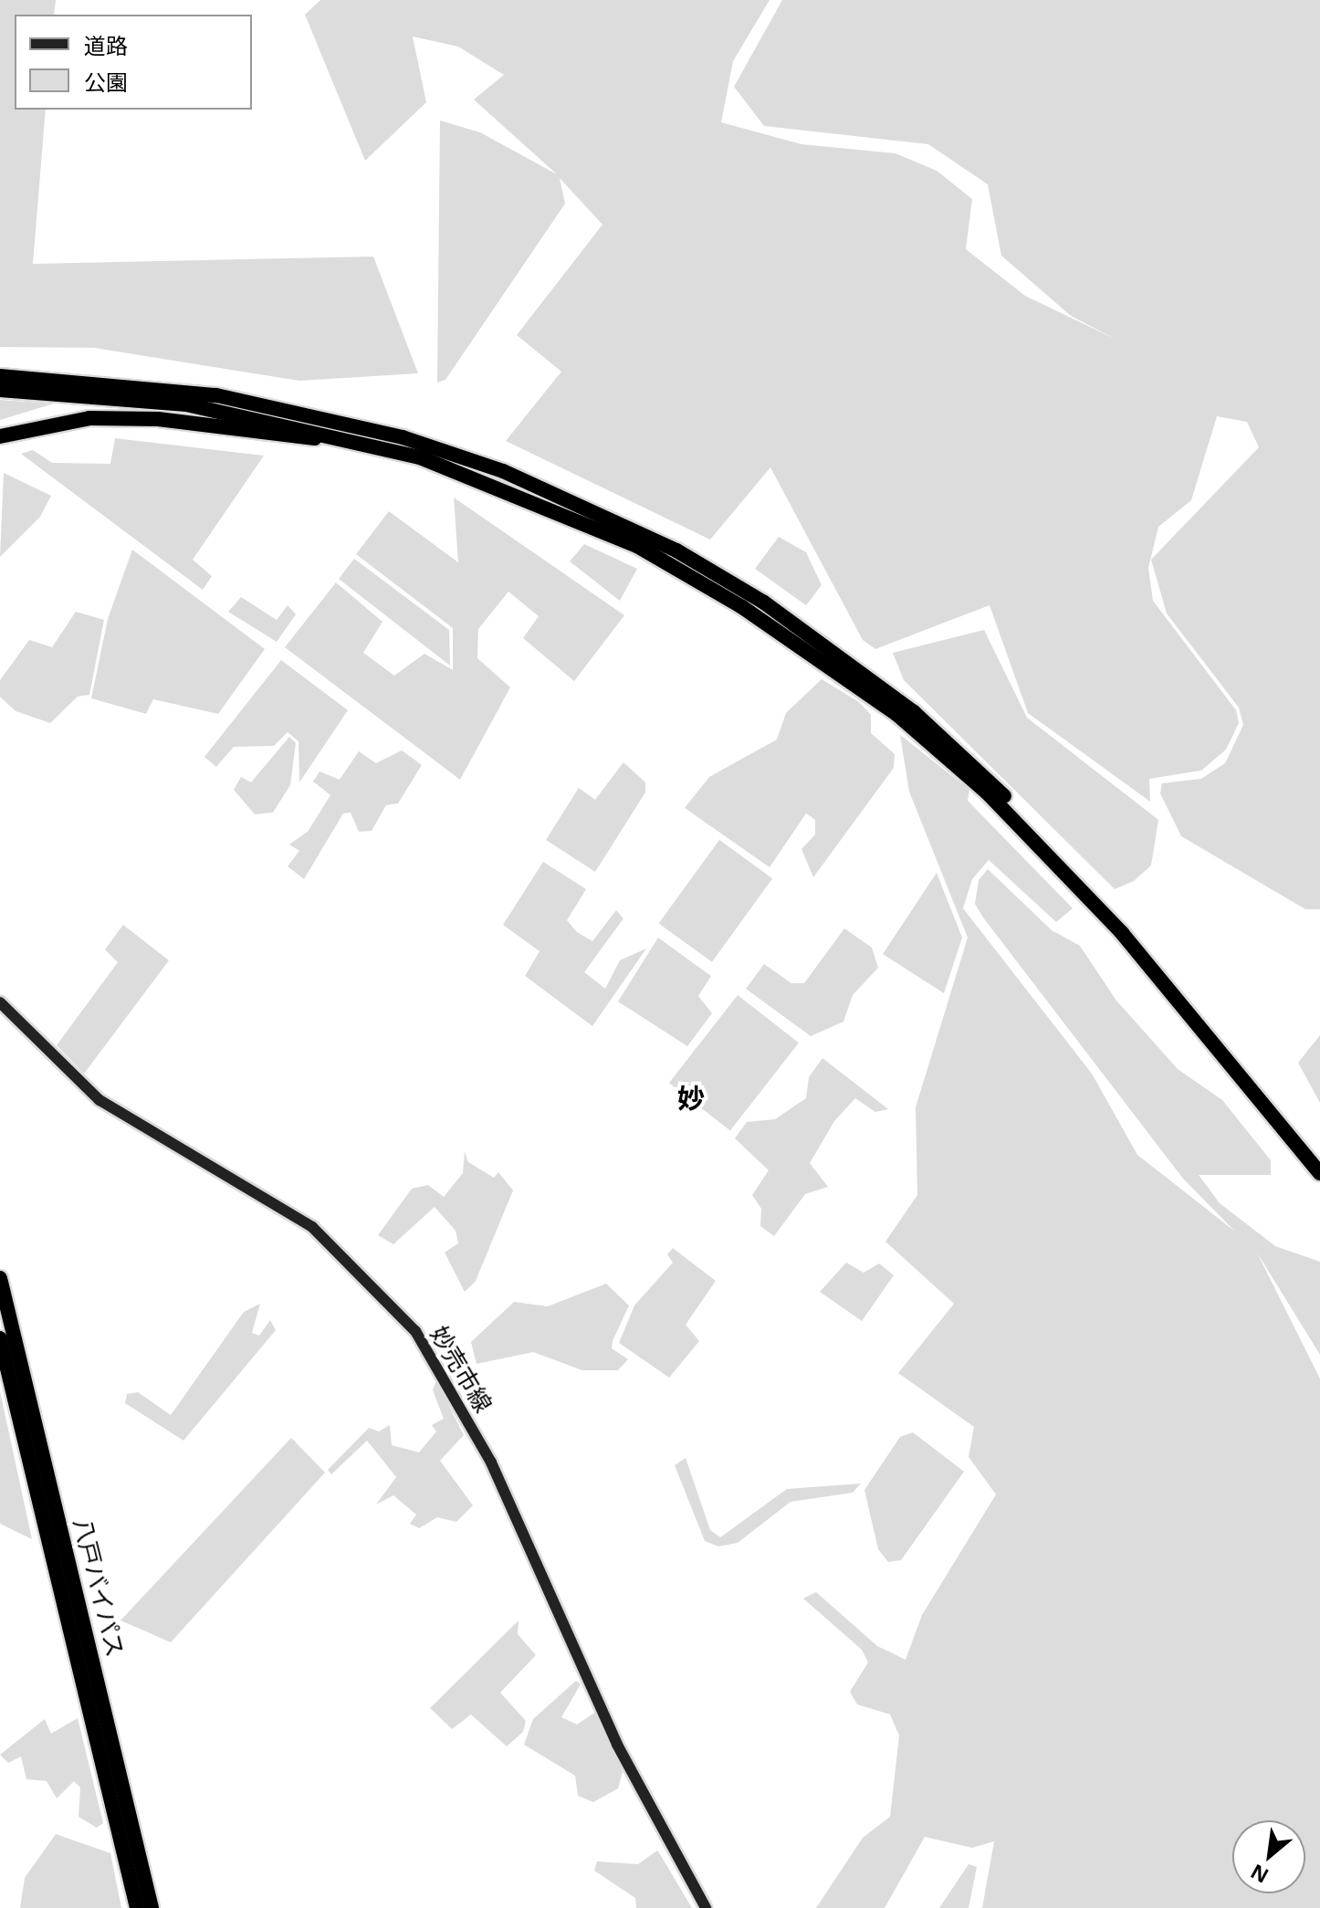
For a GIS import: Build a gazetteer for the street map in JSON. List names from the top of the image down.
{
  "streets": {
    "highway": ["八戸バイパス"],
    "main road": ["妙売市線"]
  },
  "districts": ["妙"],
  "legend": ["道路", "公園"],
  "north": "bottom left"
}
